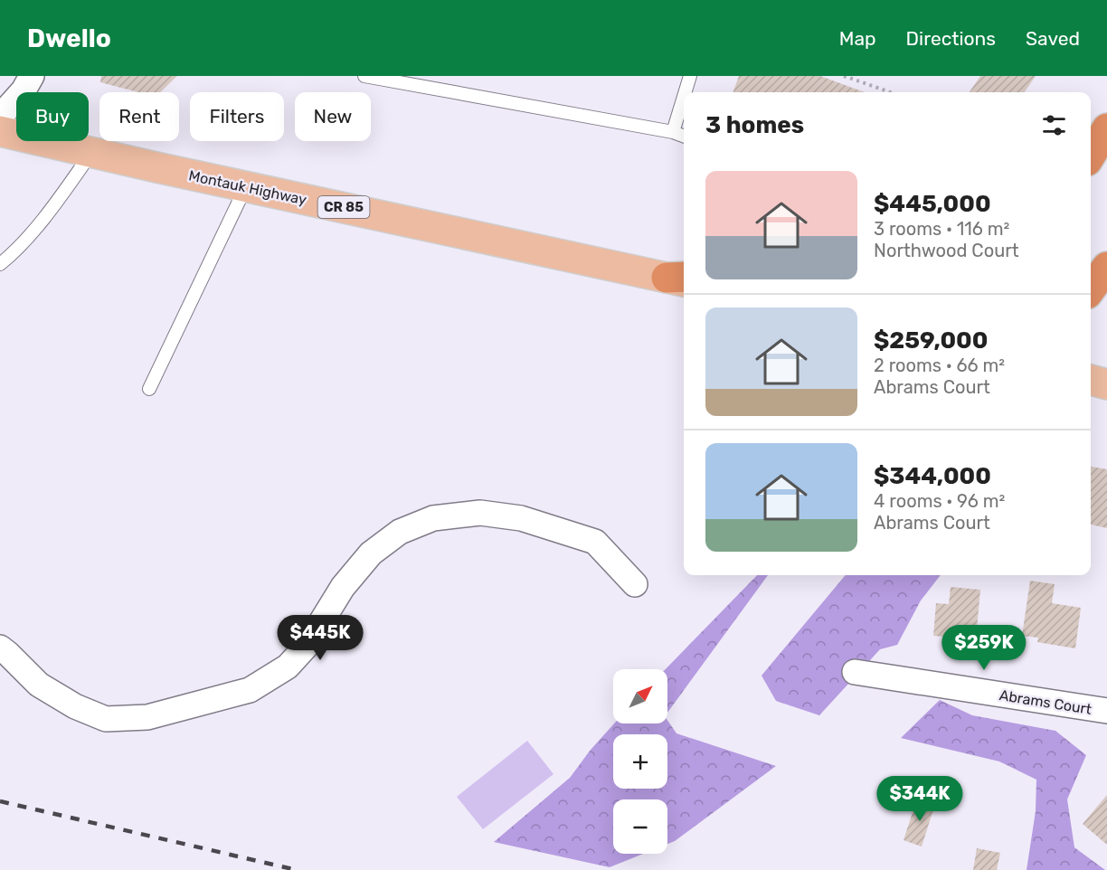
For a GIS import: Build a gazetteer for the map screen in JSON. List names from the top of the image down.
{
  "streets": {
    "main road": ["Montauk Highway", "CR 85"],
    "street": ["Abrams Court"]
  },
  "north": "top right",
  "page": {
    "header": "Dwello",
    "nav": ["Map", "Directions", "Saved"],
    "chip": [
      "Buy",
      "Rent",
      "Filters",
      "New"
    ],
    "heading": "3 homes",
    "list": [
      {
        "name": "$445,000",
        "note": "3 rooms · 116 m² · Northwood Court"
      },
      {
        "name": "$259,000",
        "note": "2 rooms · 66 m² · Abrams Court"
      },
      {
        "name": "$344,000",
        "note": "4 rooms · 96 m² · Abrams Court"
      }
    ],
    "price": ["$445K", "$259K", "$344K"],
    "map_buttons": ["+", "−"]
  }
}
